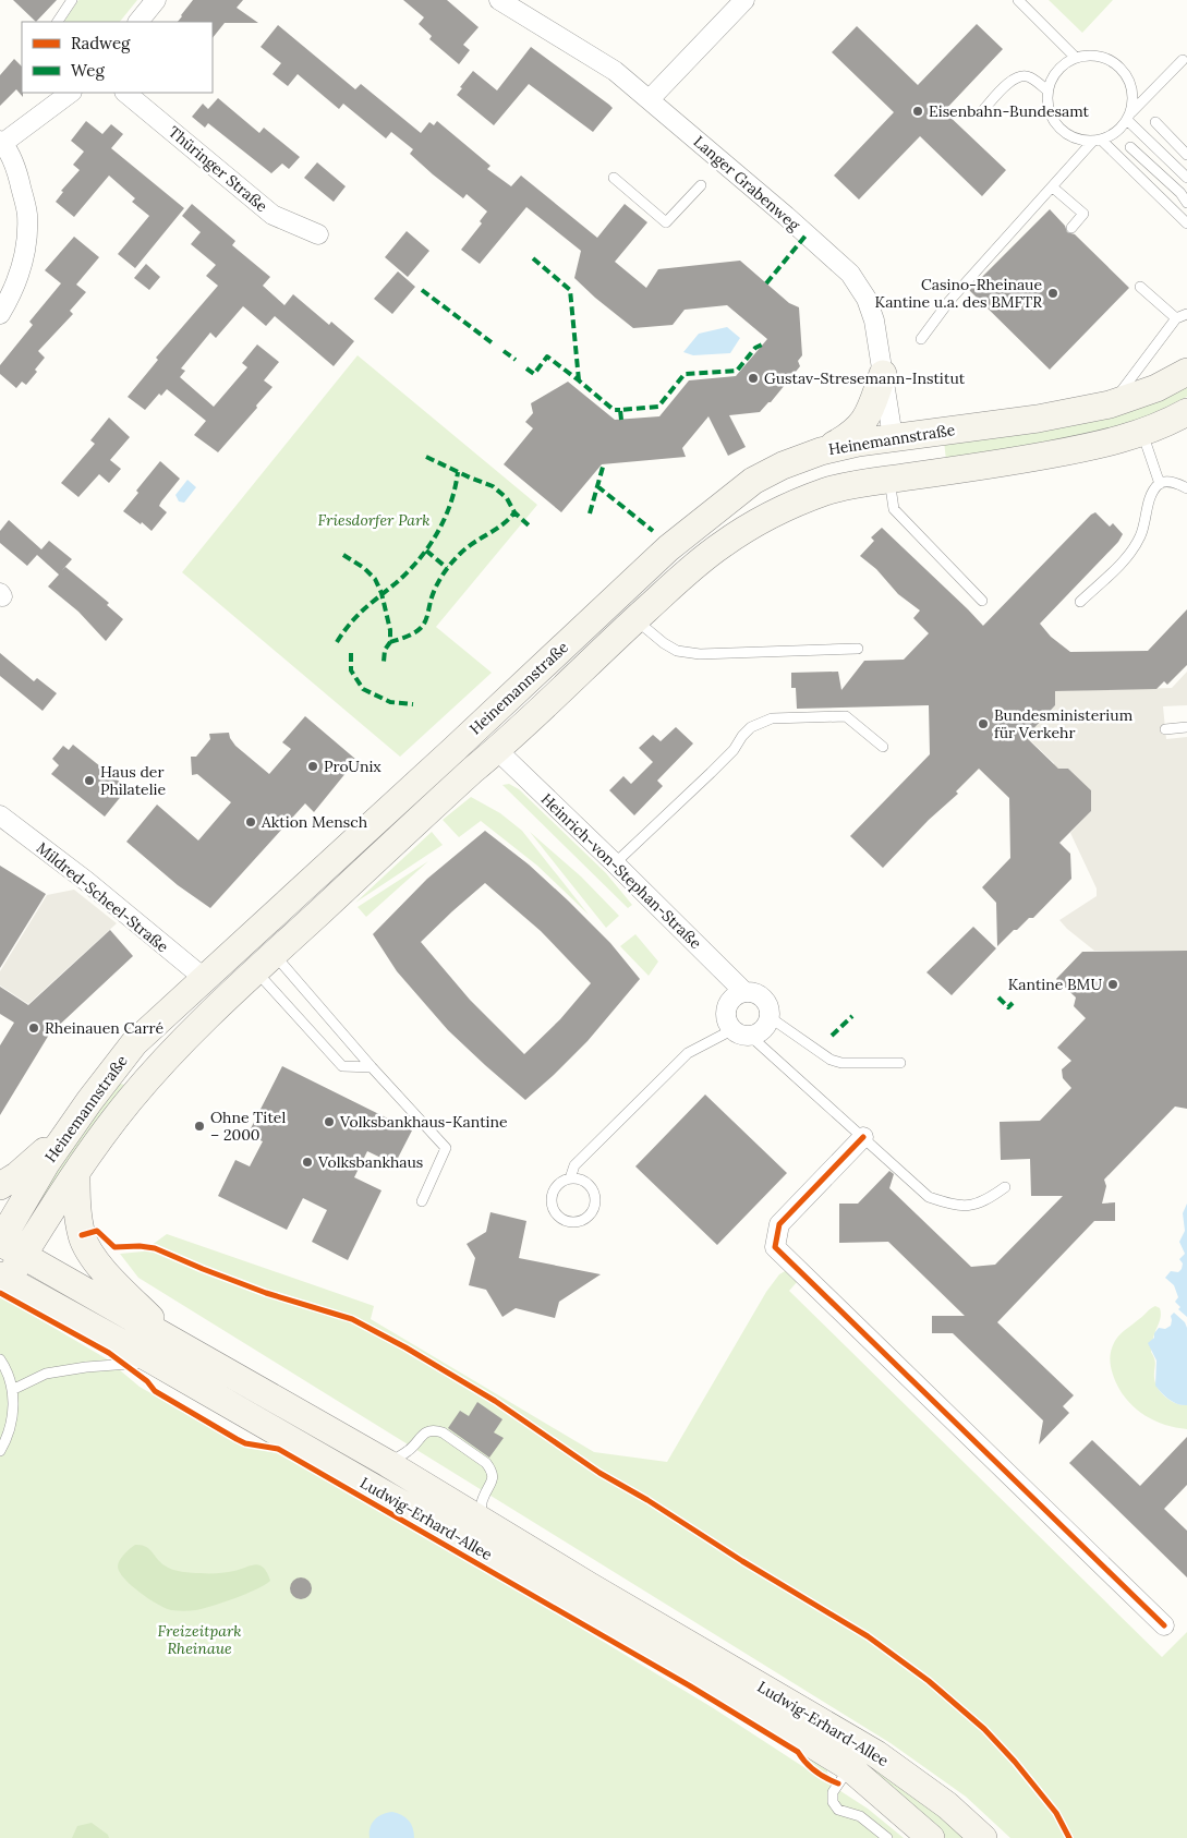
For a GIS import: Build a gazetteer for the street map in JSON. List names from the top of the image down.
{
  "streets": {
    "main road": ["Heinemannstraße", "Ludwig-Erhard-Allee"],
    "street": [
      "Thüringer Straße",
      "Langer Grabenweg",
      "Heinrich-von-Stephan-Straße",
      "Mildred-Scheel-Straße"
    ]
  },
  "crossings": [
    ["Langer Grabenweg", "Heinemannstraße"],
    ["Heinemannstraße", "Heinrich-von-Stephan-Straße"],
    ["Heinemannstraße", "Mildred-Scheel-Straße"],
    ["Heinemannstraße", "Ludwig-Erhard-Allee"]
  ],
  "parks": ["Friesdorfer Park", "Freizeitpark Rheinaue"],
  "places": [
    "Eisenbahn-Bundesamt",
    "Casino-Rheinaue Kantine u.a. des BMFTR",
    "Gustav-Stresemann-Institut",
    "Bundesministerium für Verkehr",
    "ProUnix",
    "Haus der Philatelie",
    "Aktion Mensch",
    "Kantine BMU",
    "Rheinauen Carré",
    "Volksbankhaus-Kantine",
    "Ohne Titel – 2000",
    "Volksbankhaus"
  ],
  "legend": ["Radweg", "Weg"]
}
